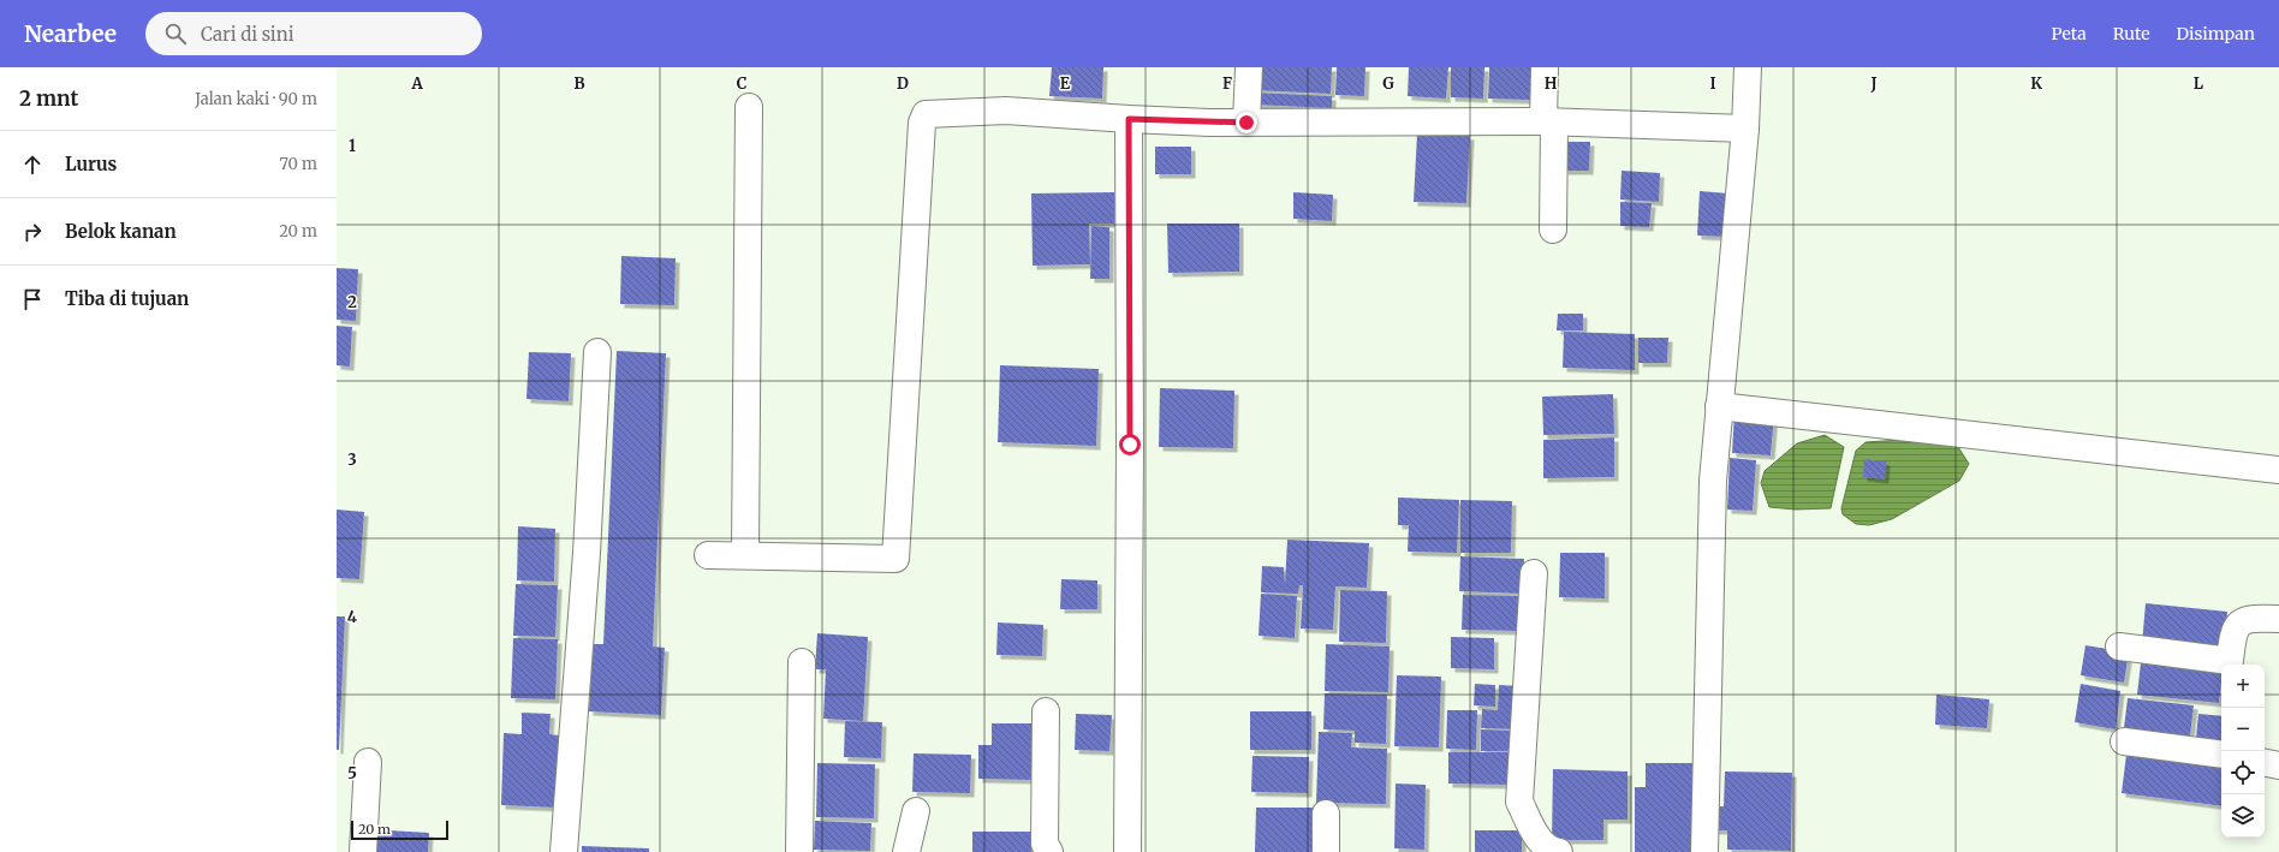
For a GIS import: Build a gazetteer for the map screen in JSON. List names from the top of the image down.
{
  "scale_bar": "20 m",
  "page": {
    "header": "Nearbee",
    "search": "Cari di sini",
    "nav": ["Peta", "Rute", "Disimpan"],
    "heading": ["2 mnt", "Jalan kaki · 90 m"],
    "list": [
      ["Lurus", "70 m"],
      ["Belok kanan", "20 m"],
      "Tiba di tujuan"
    ],
    "map_buttons": ["+", "−"],
    "scale": "20 m"
  },
  "grid": {
    "columns": [
      "A",
      "B",
      "C",
      "D",
      "E",
      "F",
      "G",
      "H",
      "I",
      "J",
      "K",
      "L"
    ],
    "rows": [
      "1",
      "2",
      "3",
      "4",
      "5"
    ]
  }
}
